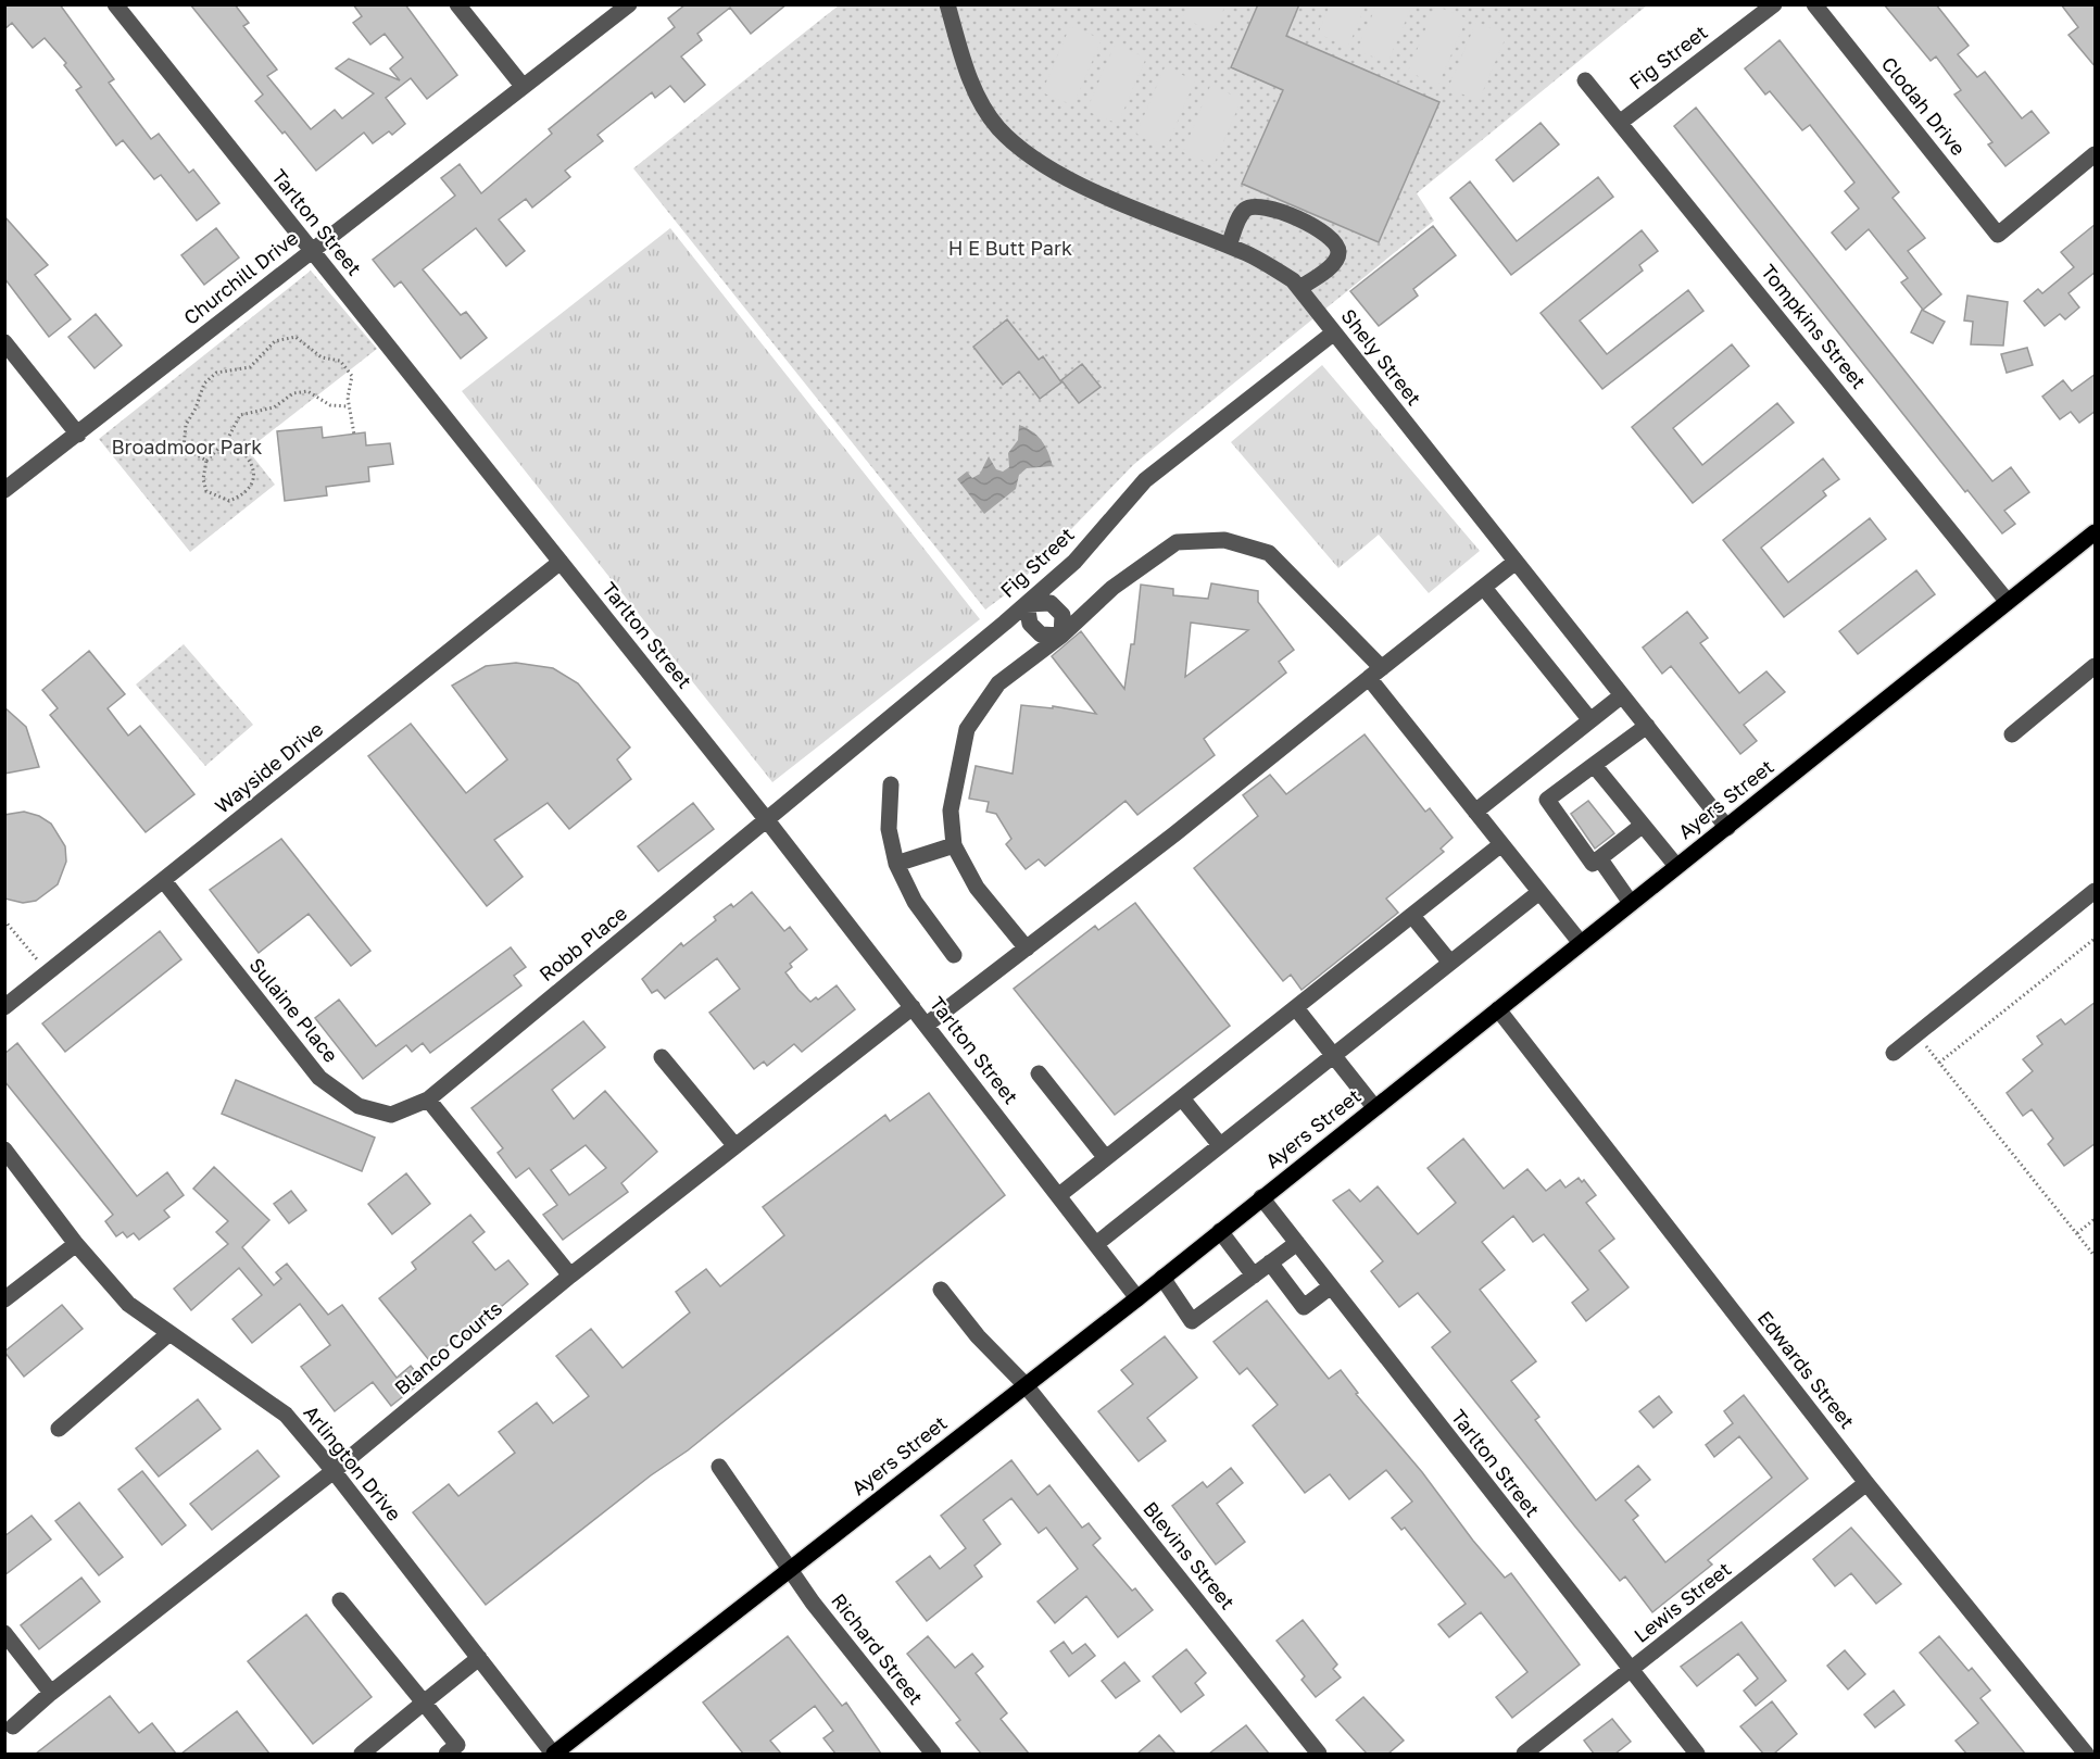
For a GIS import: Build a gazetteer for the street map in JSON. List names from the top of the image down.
{
  "streets": {
    "main road": ["Ayers Street"],
    "street": [
      "Fig Street",
      "Clodah Drive",
      "Tarlton Street",
      "Churchill Drive",
      "Tompkins Street",
      "Shely Street",
      "Wayside Drive",
      "Robb Place",
      "Sulaine Place",
      "Blanco Courts",
      "Edwards Street",
      "Arlington Drive",
      "Blevins Street",
      "Lewis Street",
      "Richard Street"
    ]
  },
  "crossings": [
    ["Fig Street", "Tarlton Street"],
    ["Fig Street", "Tompkins Street"],
    ["Fig Street", "Shely Street"],
    ["Fig Street", "Robb Place"],
    ["Tarlton Street", "Churchill Drive"],
    ["Tarlton Street", "Wayside Drive"],
    ["Tarlton Street", "Ayers Street"],
    ["Tarlton Street", "Robb Place"],
    ["Tarlton Street", "Blanco Courts"],
    ["Tarlton Street", "Lewis Street"],
    ["Tompkins Street", "Ayers Street"],
    ["Shely Street", "Ayers Street"],
    ["Wayside Drive", "Sulaine Place"],
    ["Ayers Street", "Edwards Street"],
    ["Ayers Street", "Arlington Drive"],
    ["Ayers Street", "Blevins Street"],
    ["Ayers Street", "Richard Street"],
    ["Robb Place", "Sulaine Place"],
    ["Blanco Courts", "Arlington Drive"],
    ["Edwards Street", "Lewis Street"]
  ],
  "parks": ["H E Butt Park", "Broadmoor Park"]
}
